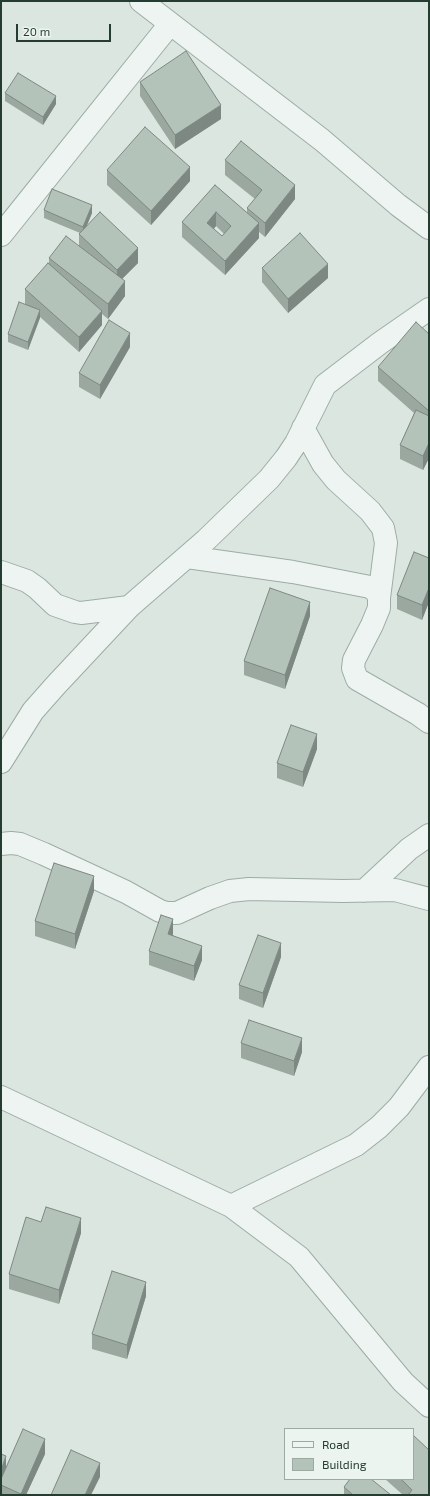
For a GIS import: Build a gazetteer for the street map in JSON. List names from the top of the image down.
{
  "legend": ["Road", "Building"],
  "scale_bar": "20 m"
}
